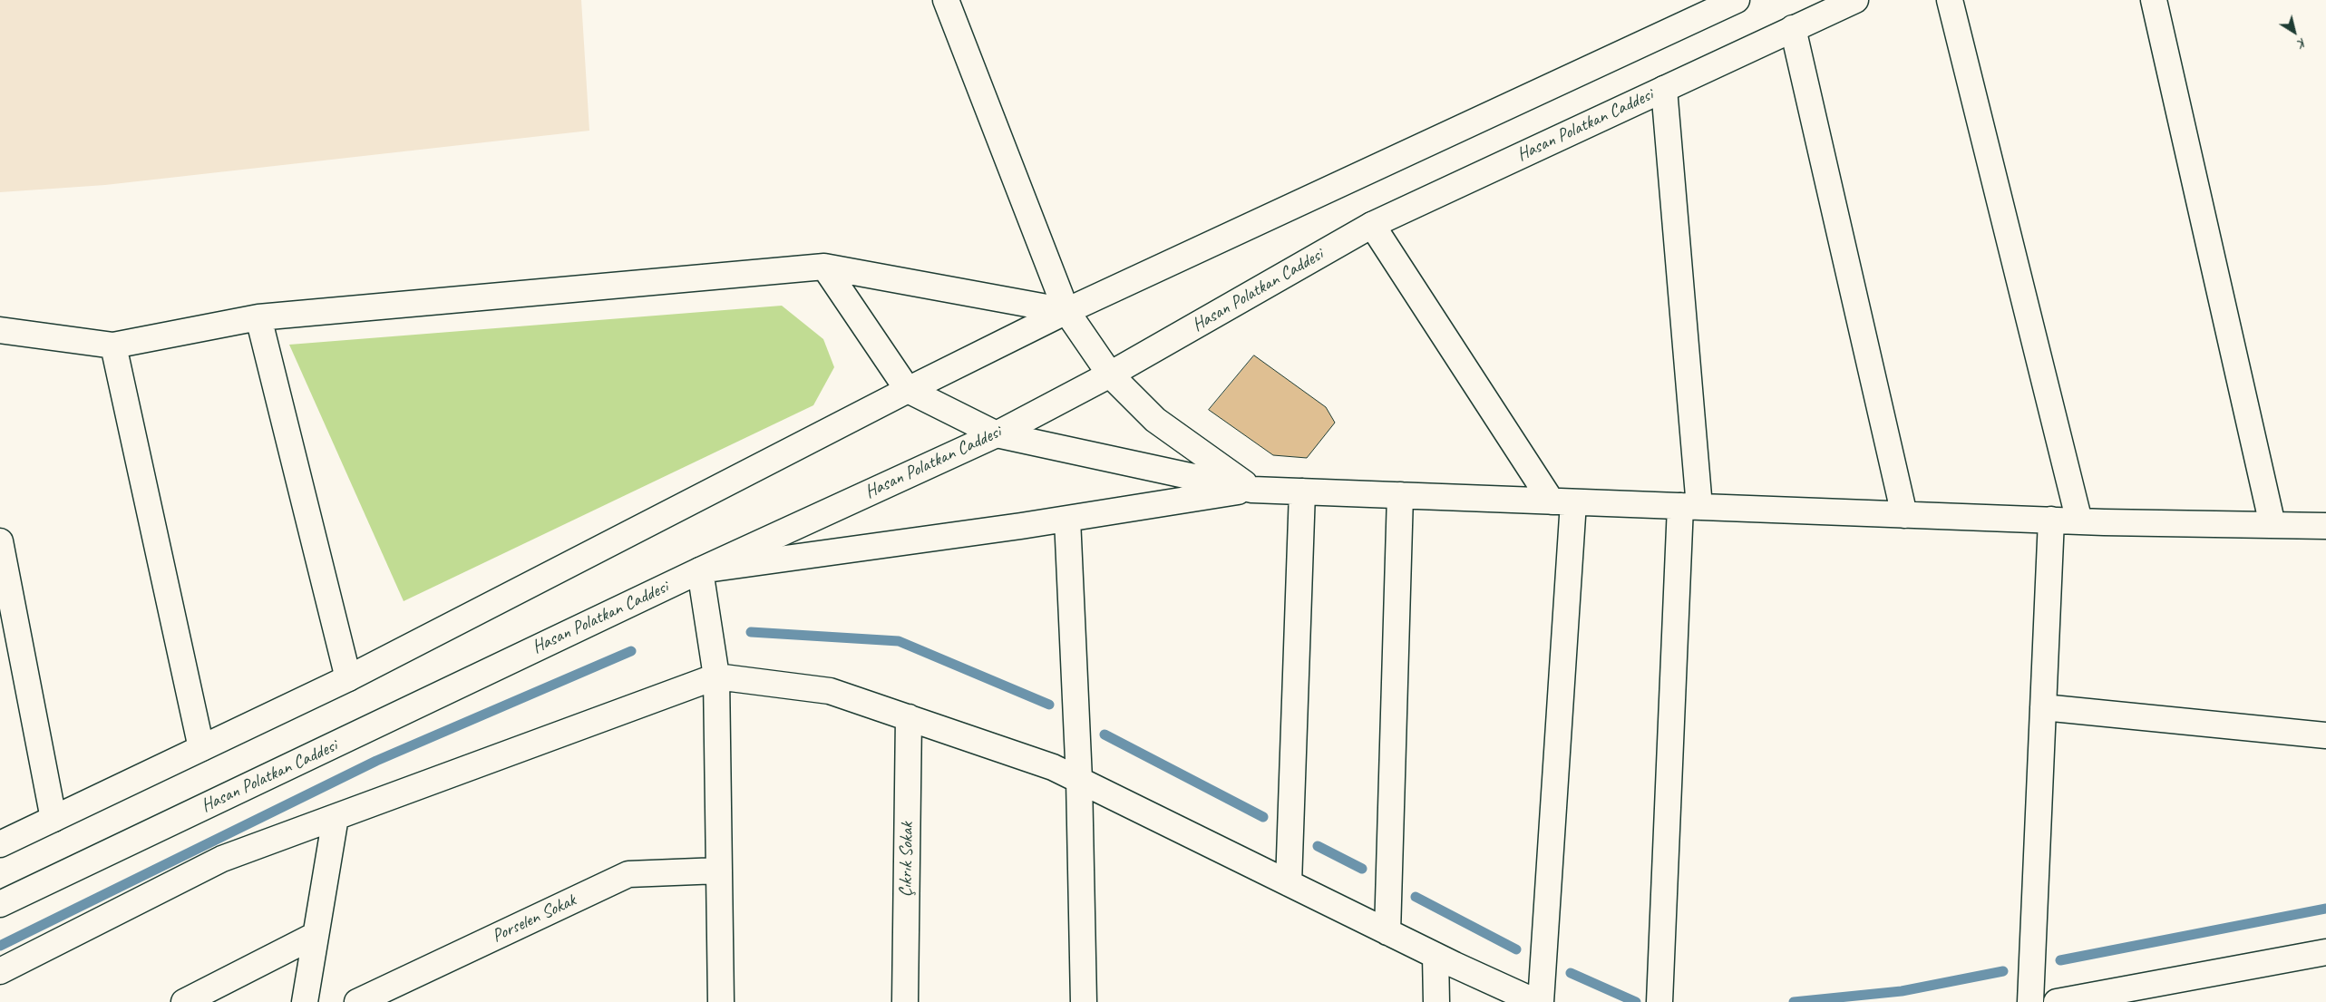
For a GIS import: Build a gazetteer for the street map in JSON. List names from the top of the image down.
{
  "streets": {
    "street": ["Hasan Polatkan Caddesi", "Çıkrık Sokak", "Porselen Sokak"]
  },
  "north": "bottom right"
}
